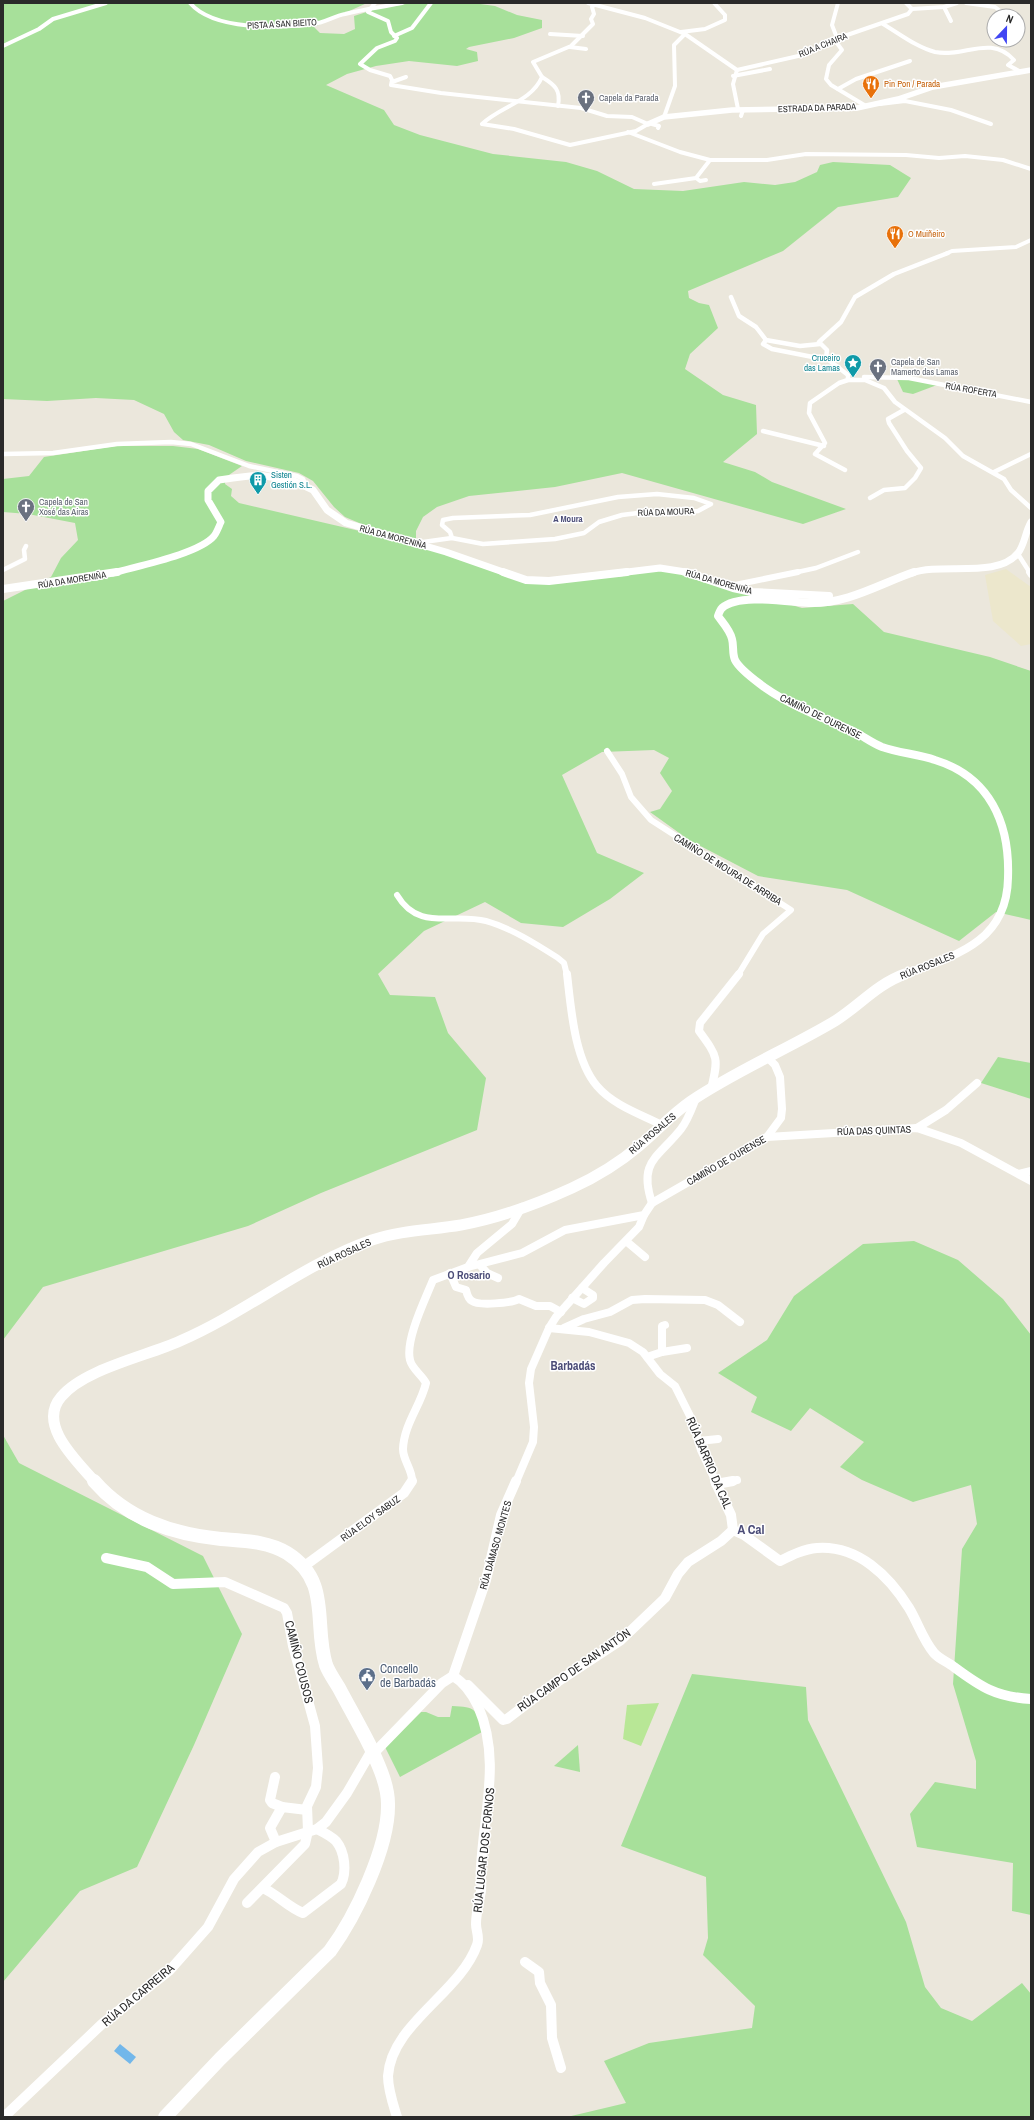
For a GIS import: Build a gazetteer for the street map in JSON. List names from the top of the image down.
{
  "streets": {
    "street": [
      "PISTA A SAN BIEITO",
      "RÚA A CHAIRA",
      "ESTRADA DA PARADA",
      "RÚA ROFERTA",
      "RÚA DA MOURA",
      "RÚA DA MORENIÑA",
      "CAMIÑO DE OURENSE",
      "CAMIÑO DE MOURA DE ARRIBA",
      "RÚA ROSALES",
      "RÚA DAS QUINTAS",
      "RÚA BARRIO DA CAL",
      "RÚA ELOY SABUZ",
      "RÚA DÁMASO MONTES",
      "CAMIÑO COUSOS",
      "RÚA CAMPO DE SAN ANTÓN",
      "RÚA LUGAR DOS FORNOS",
      "RÚA DA CARREIRA"
    ]
  },
  "crossings": [
    ["RÚA DA MOURA", "RÚA DA MORENIÑA"],
    ["RÚA DA MORENIÑA", "CAMIÑO DE OURENSE"],
    ["CAMIÑO DE OURENSE", "RÚA ROSALES"],
    ["CAMIÑO DE OURENSE", "RÚA DAS QUINTAS"],
    ["CAMIÑO DE OURENSE", "RÚA DÁMASO MONTES"],
    ["CAMIÑO DE MOURA DE ARRIBA", "RÚA ROSALES"],
    ["RÚA ROSALES", "RÚA ELOY SABUZ"],
    ["RÚA ROSALES", "RÚA DA CARREIRA"],
    ["RÚA BARRIO DA CAL", "RÚA DÁMASO MONTES"],
    ["RÚA BARRIO DA CAL", "RÚA CAMPO DE SAN ANTÓN"],
    ["RÚA ELOY SABUZ", "RÚA DÁMASO MONTES"],
    ["CAMIÑO COUSOS", "RÚA DA CARREIRA"],
    ["RÚA CAMPO DE SAN ANTÓN", "RÚA LUGAR DOS FORNOS"]
  ],
  "districts": [
    "A Moura",
    "O Rosario",
    "Barbadás",
    "A Cal"
  ],
  "places": {
    "restaurant": ["Pin Pon / Parada", "O Muiñeiro"],
    "church": ["Capela da Parada", "Capela de San Mamerto das Lamas", "Capela de San Xosé das Airas"],
    "place": ["Cruceiro das Lamas"],
    "building": ["Sisten Gestión S.L."],
    "public building": ["Concello de Barbadás"]
  },
  "north": "top"
}
